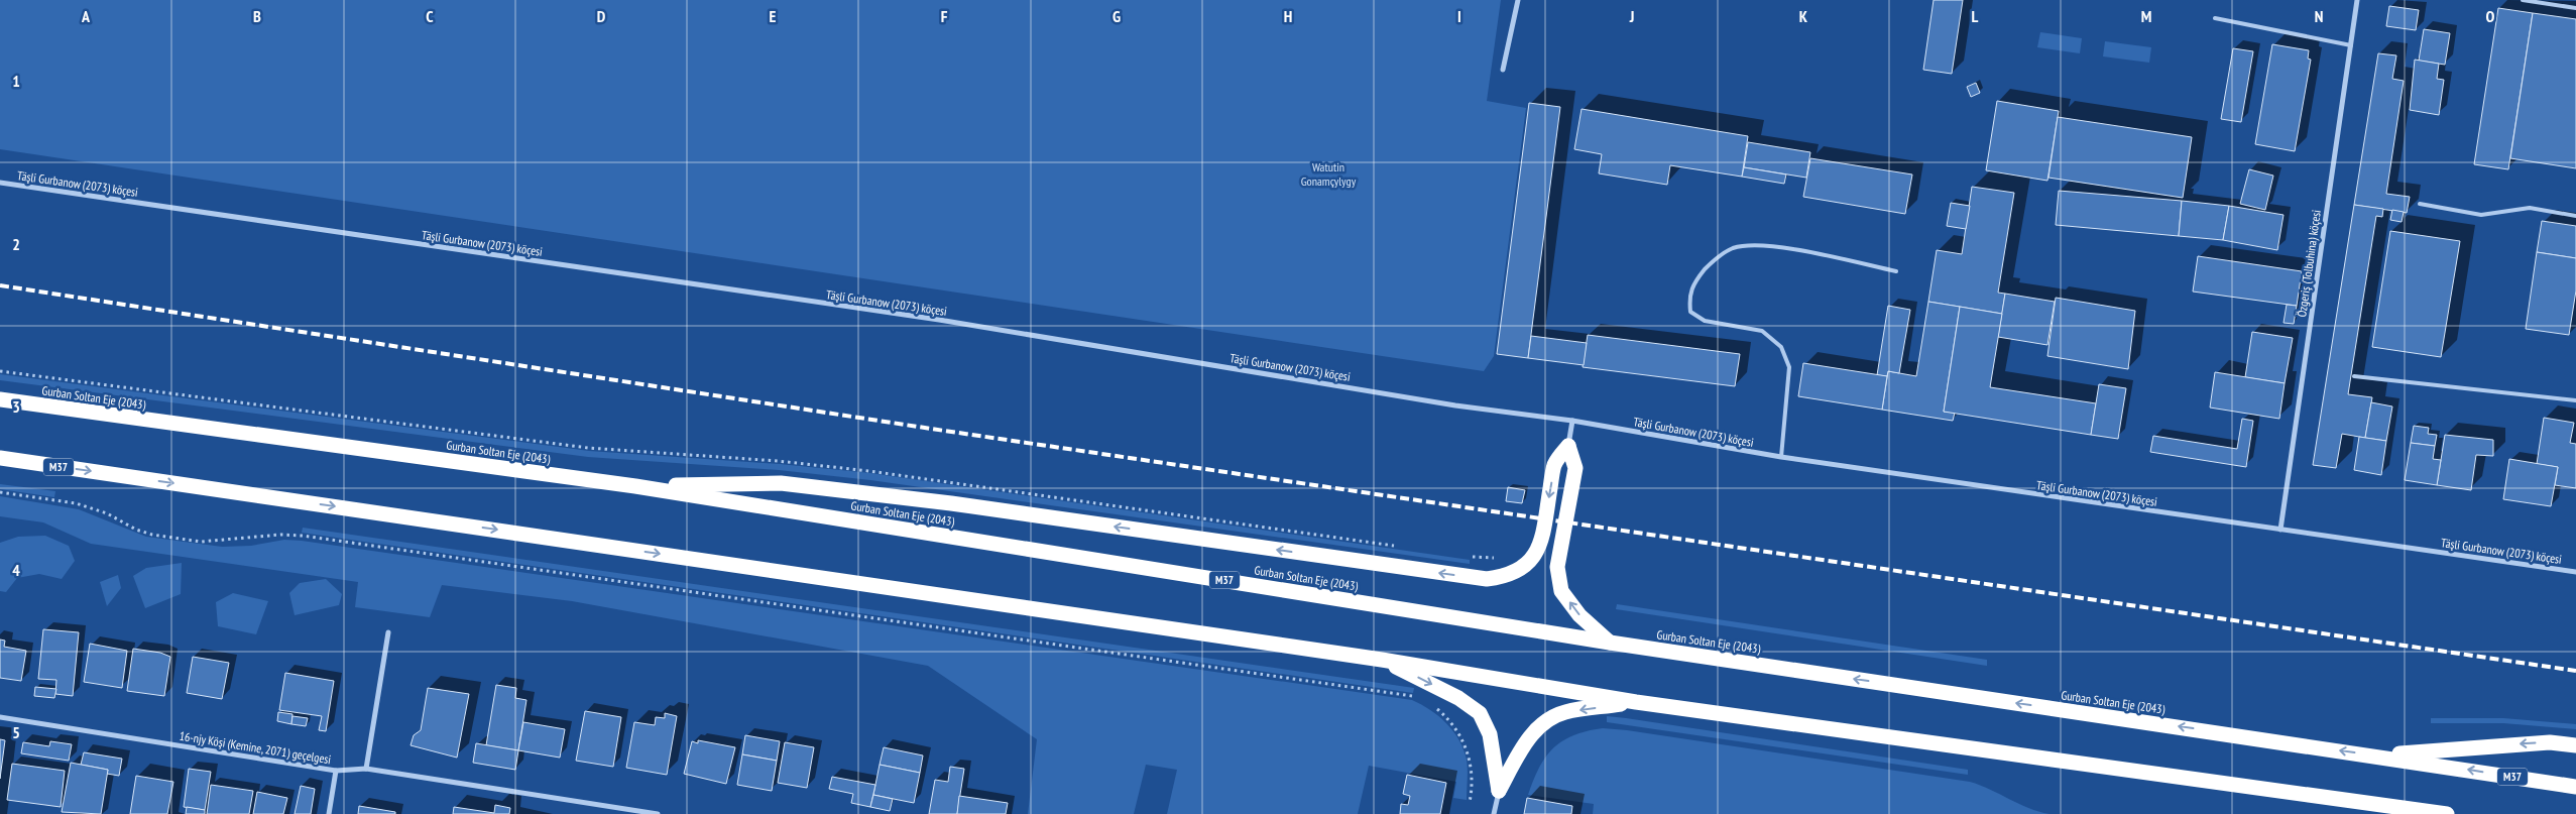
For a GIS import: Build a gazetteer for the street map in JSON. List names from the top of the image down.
{
  "streets": {
    "highway": ["Gurban Soltan Eje (2043)", "M37"],
    "street": ["Täşli Gurbanow (2073) köçesi", "Özgeriş (Tolbuhina) köçesi", "16-njy Köşi (Kemine, 2071) geçelgesi"]
  },
  "crossings": [
    ["Täşli Gurbanow (2073) köçesi", "Özgeriş (Tolbuhina) köçesi"]
  ],
  "parks": ["Watutin Gonamçylygy"],
  "grid": {
    "columns": [
      "A",
      "B",
      "C",
      "D",
      "E",
      "F",
      "G",
      "H",
      "I",
      "J",
      "K",
      "L",
      "M",
      "N",
      "O"
    ],
    "rows": [
      "1",
      "2",
      "3",
      "4",
      "5"
    ]
  }
}
